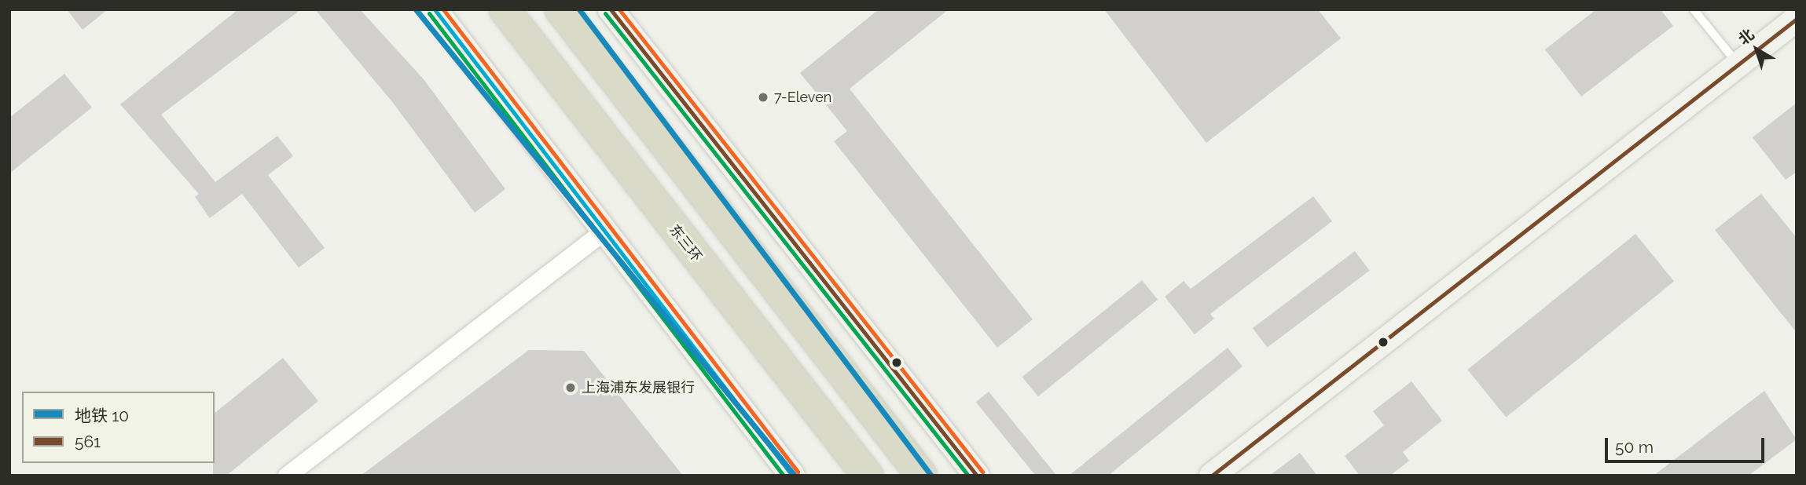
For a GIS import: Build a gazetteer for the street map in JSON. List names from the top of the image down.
{
  "streets": {
    "highway": ["东三环"]
  },
  "places": ["7-Eleven", "上海浦东发展银行"],
  "lines": ["metro line 10", "transit line 561"],
  "legend": ["地铁 10", "561"],
  "scale_bar": "50 m",
  "north": "top left"
}
